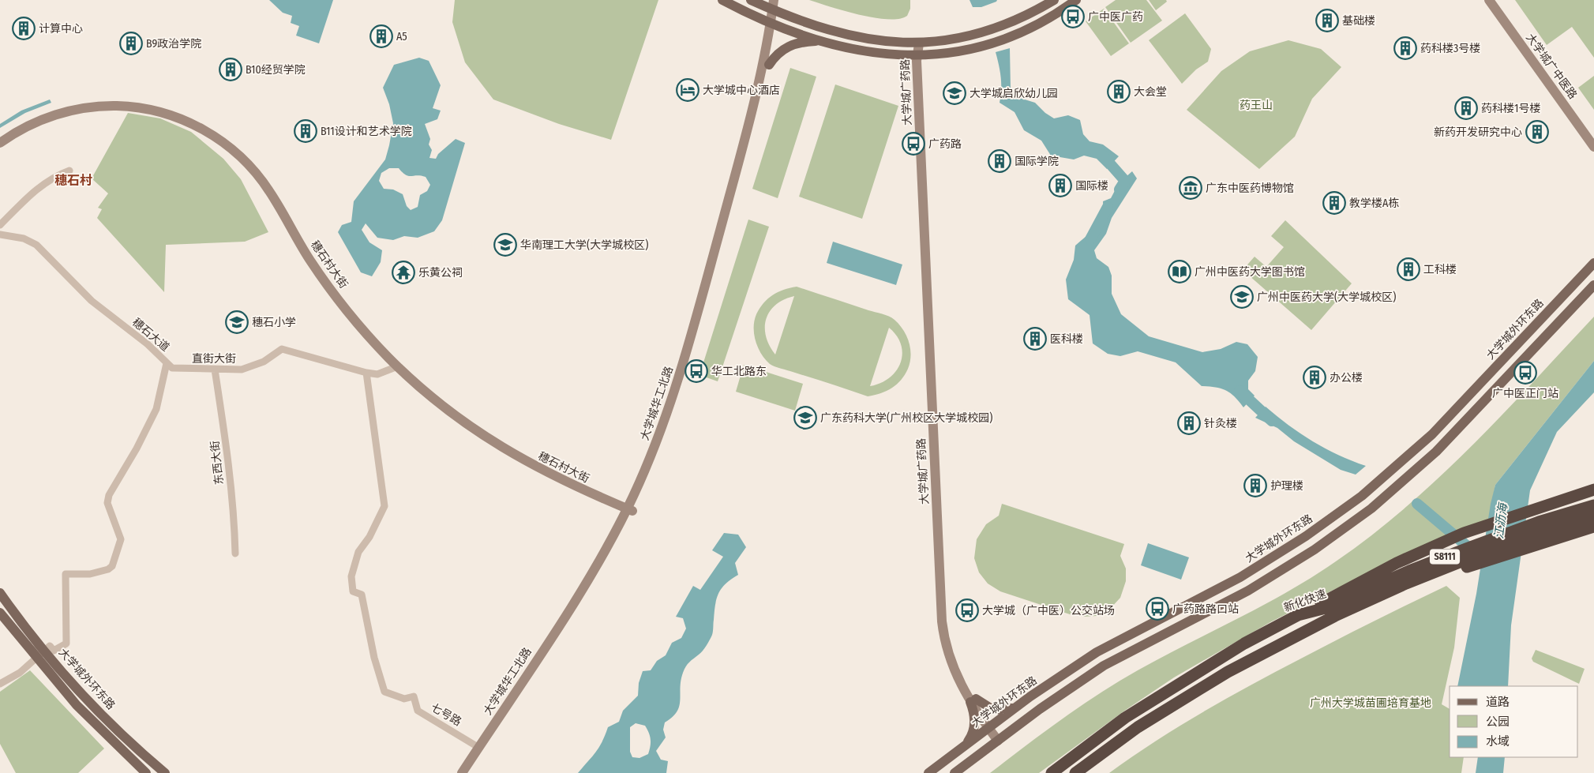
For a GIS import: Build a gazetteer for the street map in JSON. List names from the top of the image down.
{
  "streets": {
    "highway": ["S8111", "新化快速"],
    "main road": [
      "大学城广中医路",
      "大学城广药路",
      "穗石村大街",
      "大学城外环东路",
      "大学城华工北路"
    ],
    "street": [
      "穗石大道",
      "直街大街",
      "东西大街",
      "七号路"
    ]
  },
  "crossings": [
    ["大学城广药路", "大学城外环东路"],
    ["穗石村大街", "大学城华工北路"],
    ["穗石大道", "直街大街"],
    ["直街大街", "东西大街"],
    ["直街大街", "七号路"]
  ],
  "districts": ["穗石村"],
  "water": ["江沥海"],
  "parks": ["药王山", "广州大学城苗圃培育基地"],
  "places": {
    "bus stop": [
      "广中医广药",
      "广药路",
      "华工北路东",
      "广中医正门站",
      "广药路路口站",
      "大学城（广中医）公交站场"
    ],
    "building": [
      "基础楼",
      "计算中心",
      "A5",
      "B9政治学院",
      "药科楼3号楼",
      "B10经贸学院",
      "大会堂",
      "药科楼1号楼",
      "B11设计和艺术学院",
      "新药开发研究中心",
      "国际学院",
      "国际楼",
      "教学楼A栋",
      "工科楼",
      "医科楼",
      "办公楼",
      "针灸楼",
      "护理楼"
    ],
    "hotel": ["大学城中心酒店"],
    "school or university": [
      "大学城启欣幼儿园",
      "华南理工大学(大学城校区)",
      "广州中医药大学(大学城校区)",
      "穗石小学",
      "广东药科大学(广州校区大学城校园)"
    ],
    "museum": ["广东中医药博物馆"],
    "library": ["广州中医药大学图书馆"],
    "temple": ["乐黄公祠"]
  },
  "legend": ["道路", "公园", "水域"]
}
